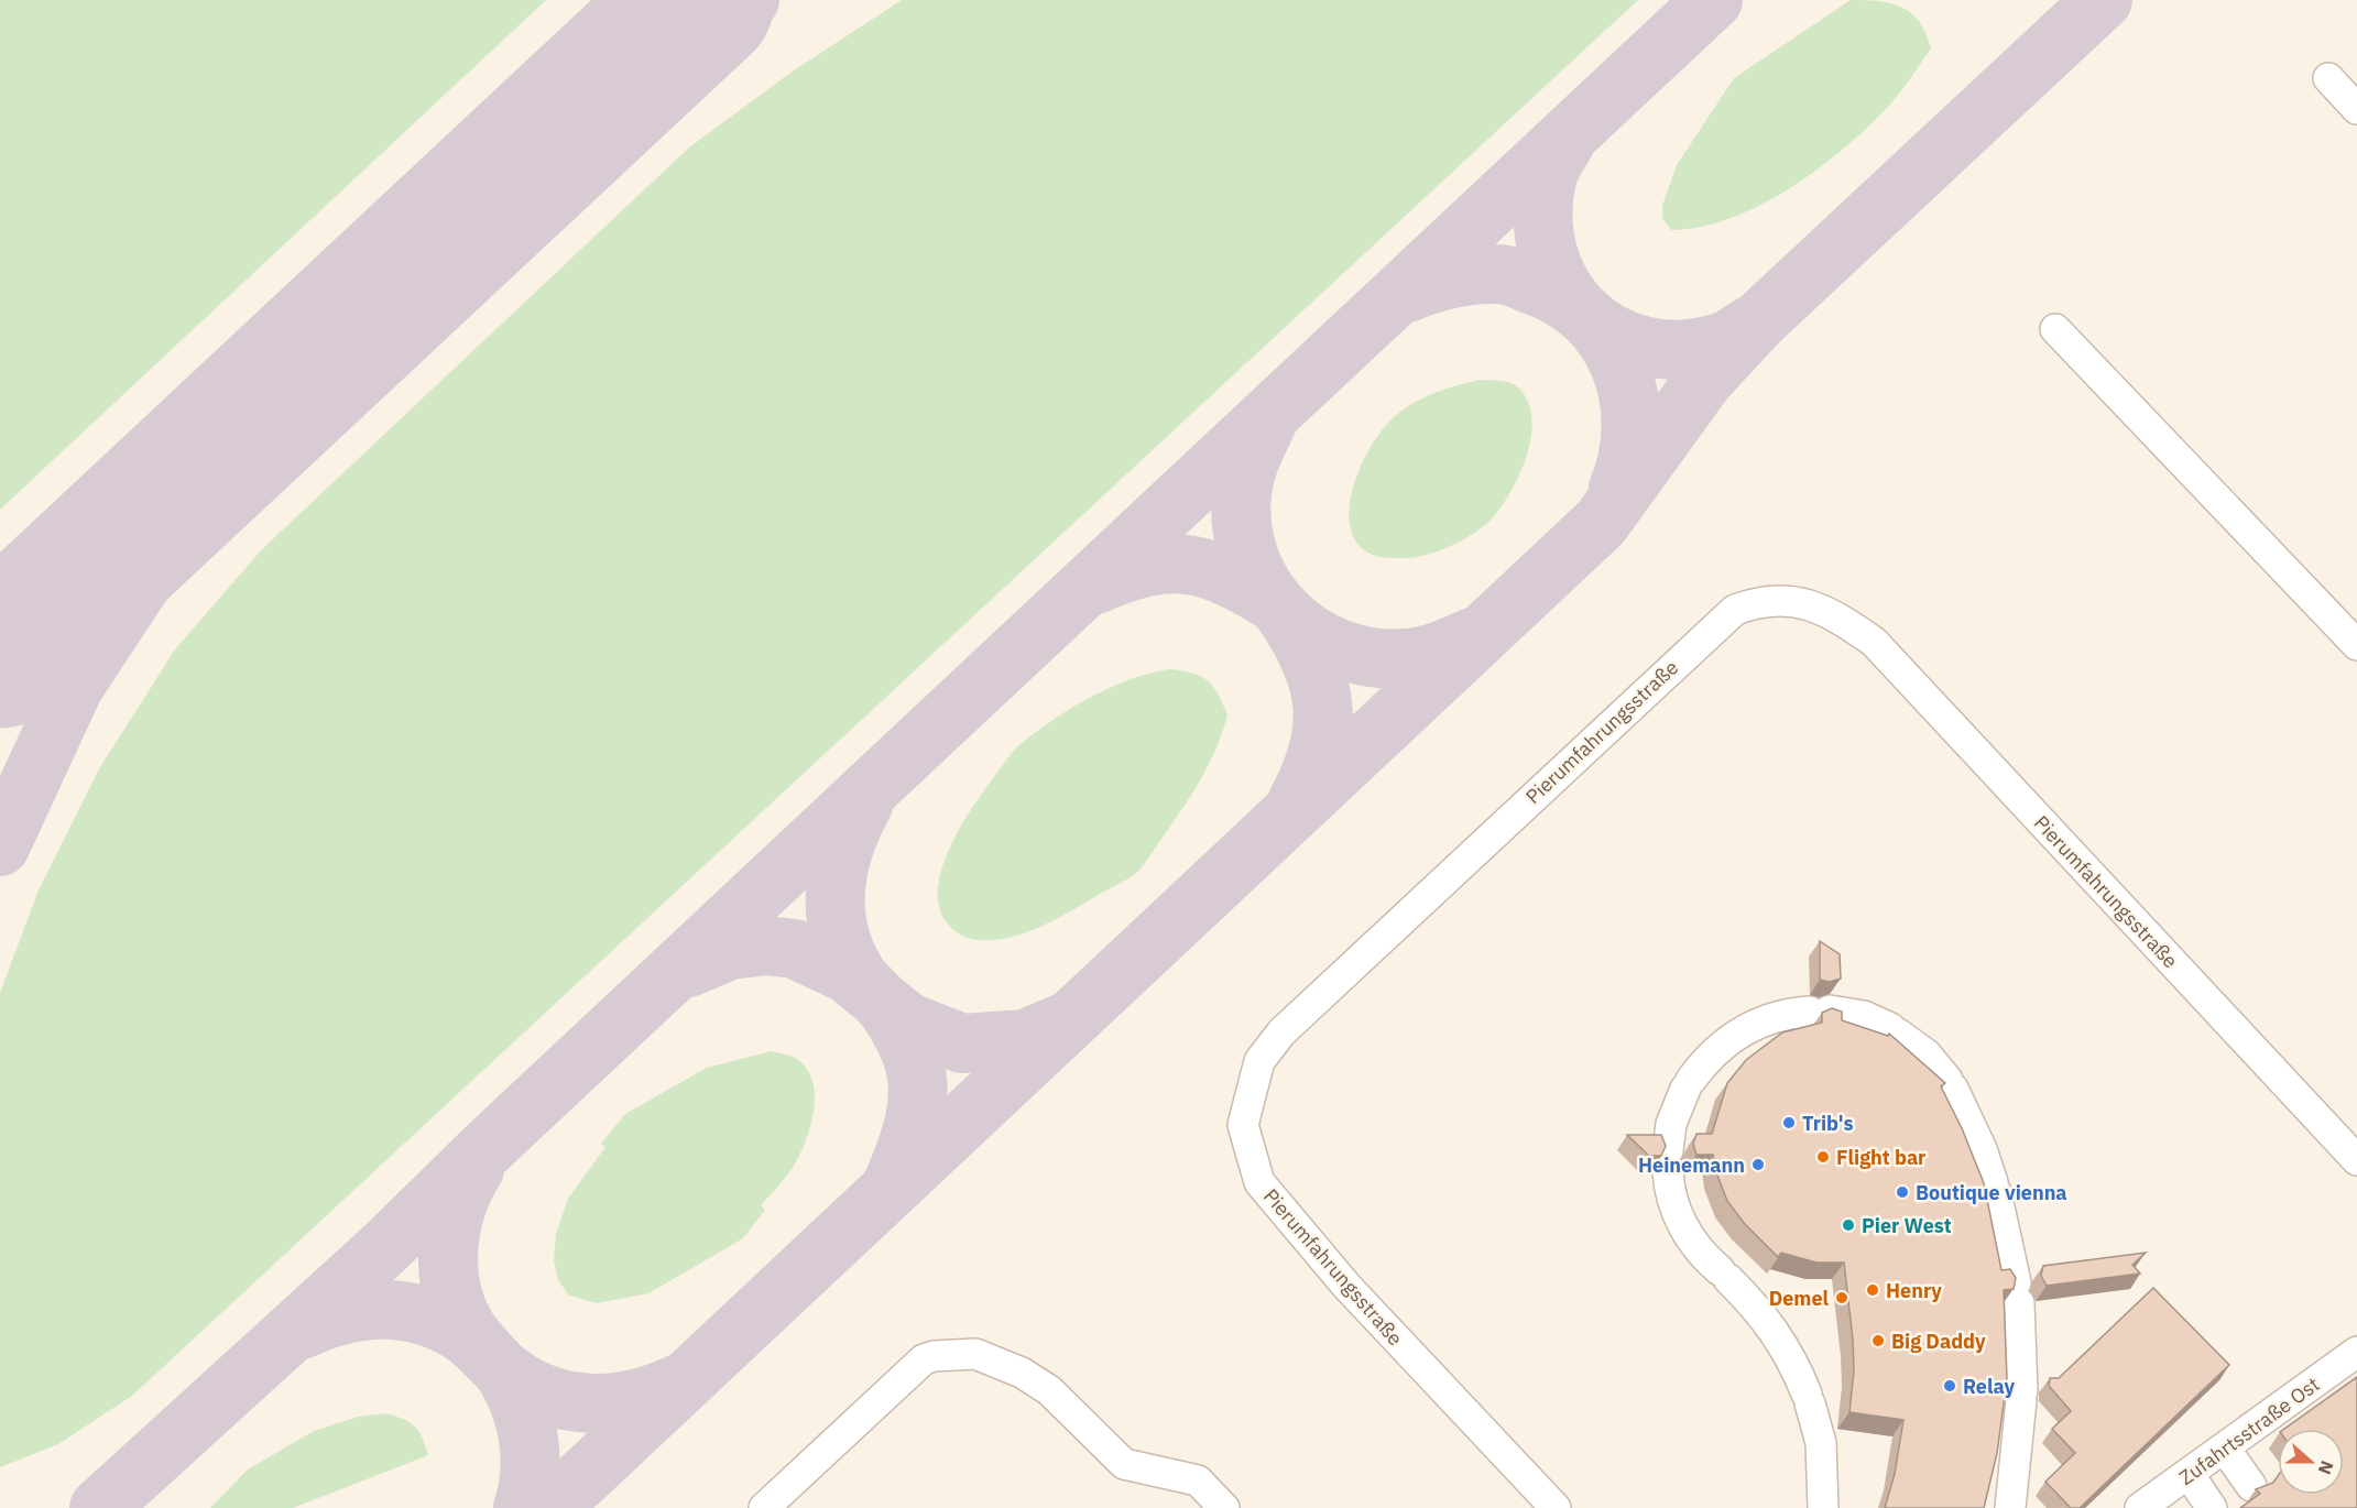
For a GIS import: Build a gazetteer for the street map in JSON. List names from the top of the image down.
{
  "streets": {
    "lane": ["Pierumfahrungsstraße", "Zufahrtsstraße Ost"]
  },
  "places": [
    "Trib's",
    "Flight bar",
    "Heinemann",
    "Boutique vienna",
    "Pier West",
    "Henry",
    "Demel",
    "Big Daddy",
    "Relay"
  ],
  "north": "right"
}
